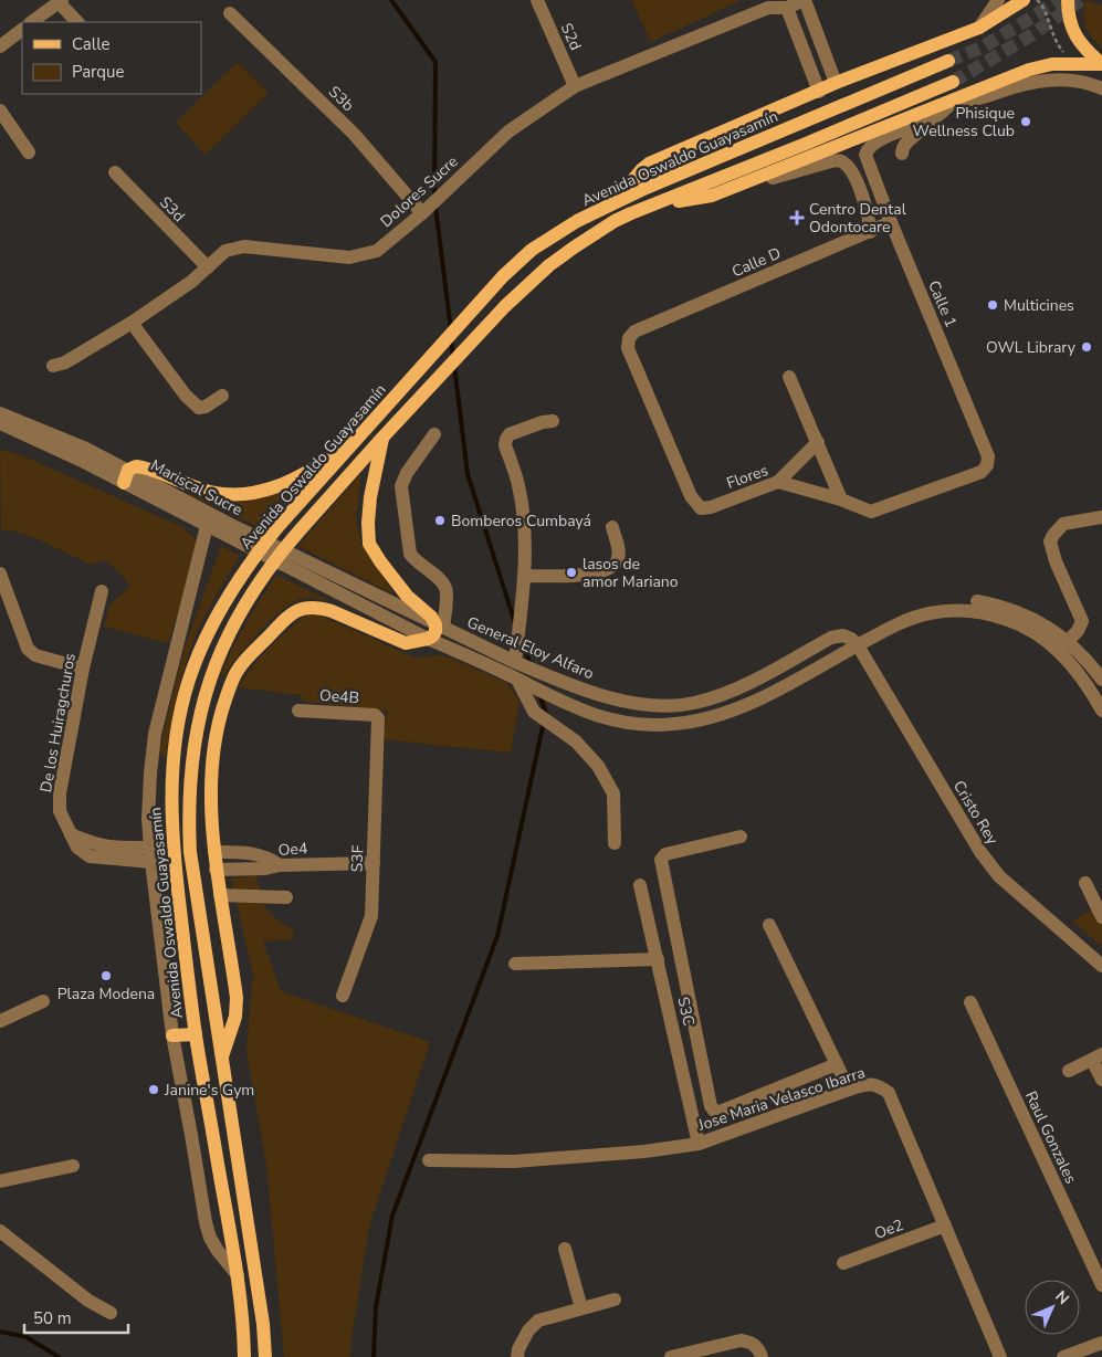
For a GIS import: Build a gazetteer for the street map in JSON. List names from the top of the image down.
{
  "streets": {
    "main road": ["Avenida Oswaldo Guayasamín"],
    "street": [
      "S2d",
      "S3b",
      "Dolores Sucre",
      "S3d",
      "Calle D",
      "Calle 1",
      "Flores",
      "Mariscal Sucre",
      "General Eloy Alfaro",
      "Oe4B",
      "De los Huiragchuros",
      "Cristo Rey",
      "Oe4",
      "S3F",
      "S3C",
      "Jose Maria Velasco Ibarra",
      "Raul Gonzales",
      "Oe2"
    ]
  },
  "crossings": [
    ["S2d", "Dolores Sucre"],
    ["S3b", "Dolores Sucre"],
    ["Dolores Sucre", "S3d"],
    ["Calle D", "Calle 1"],
    ["Calle D", "Flores"],
    ["Calle 1", "Flores"],
    ["Mariscal Sucre", "General Eloy Alfaro"],
    ["General Eloy Alfaro", "Cristo Rey"],
    ["Oe4B", "S3F"],
    ["Oe4", "S3F"],
    ["S3C", "Jose Maria Velasco Ibarra"],
    ["Jose Maria Velasco Ibarra", "Oe2"]
  ],
  "places": {
    "other": [
      "Phisique Wellness Club",
      "Multicines",
      "OWL Library",
      "Bomberos Cumbayá",
      "lasos de amor Mariano",
      "Plaza Modena",
      "Janine's Gym"
    ],
    "health": ["Centro Dental Odontocare"]
  },
  "legend": ["Calle", "Parque"],
  "scale_bar": "50 m",
  "north": "top right"
}
